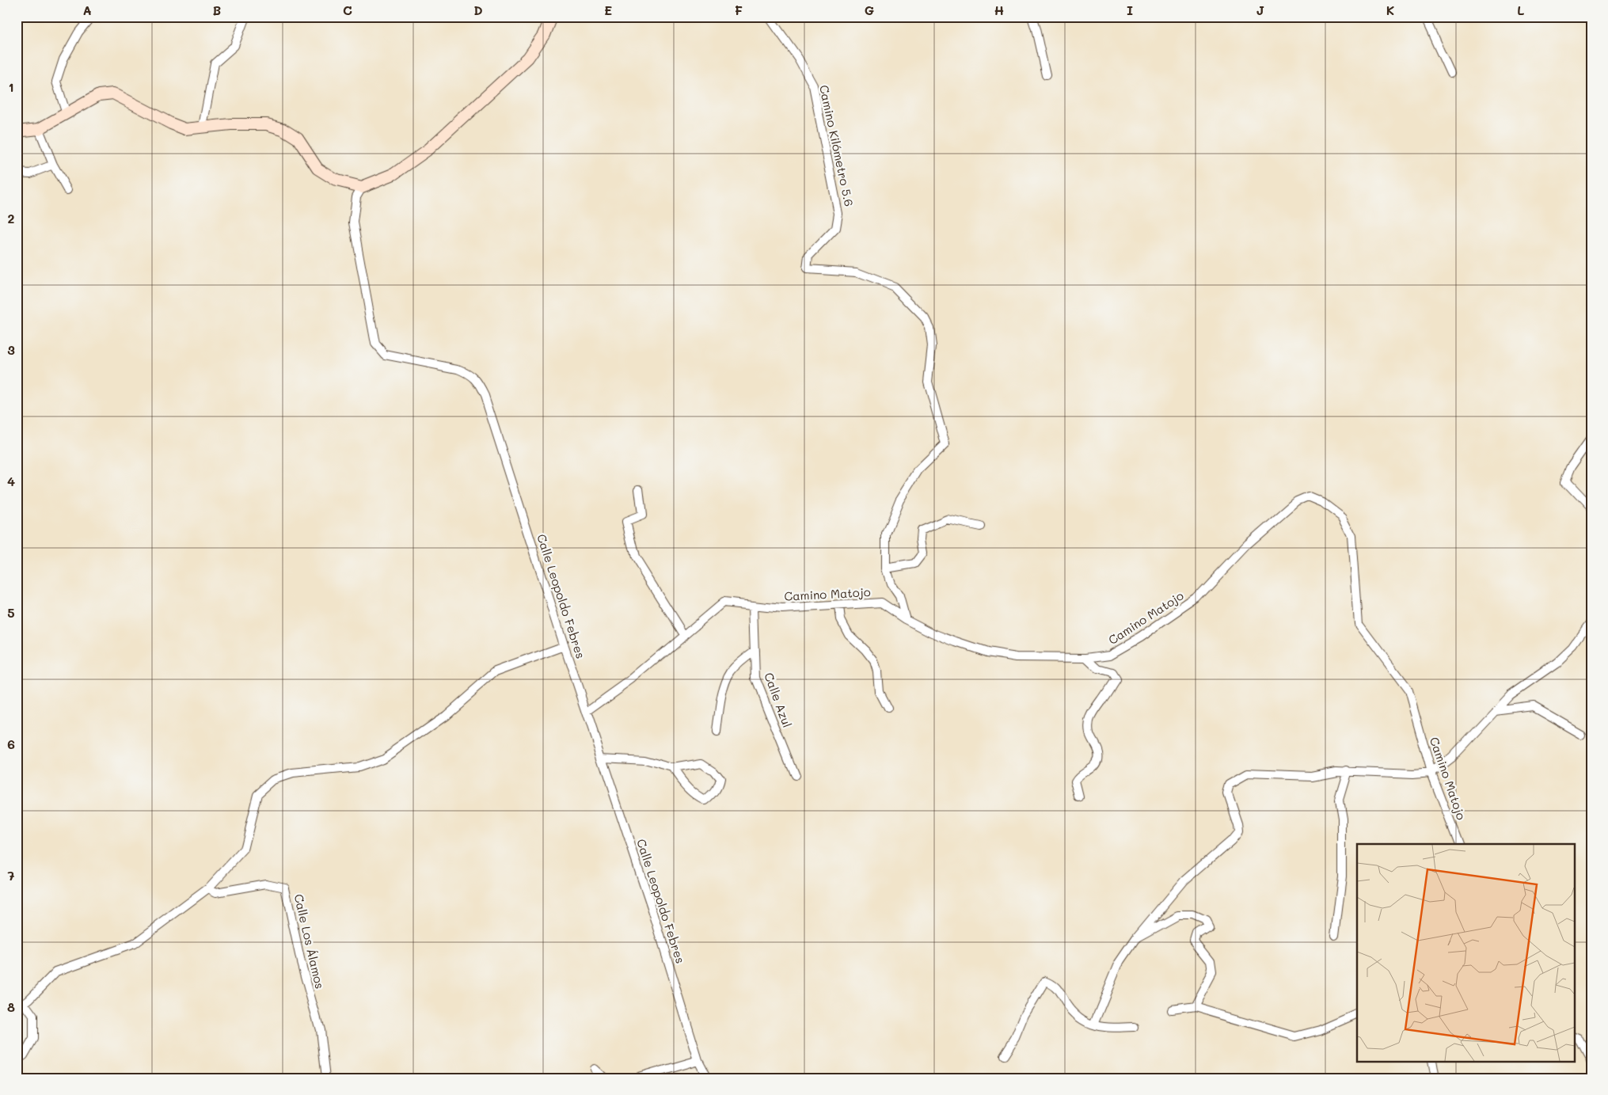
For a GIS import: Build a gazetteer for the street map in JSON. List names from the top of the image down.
{
  "streets": {
    "street": [
      "Camino Kilómetro 5.6",
      "Camino Matojo",
      "Calle Leopoldo Febres",
      "Calle Azul",
      "Calle Los Álamos"
    ]
  },
  "crossings": [
    ["Camino Kilómetro 5.6", "Camino Matojo"],
    ["Camino Matojo", "Calle Leopoldo Febres"],
    ["Camino Matojo", "Calle Azul"]
  ],
  "grid": {
    "columns": [
      "A",
      "B",
      "C",
      "D",
      "E",
      "F",
      "G",
      "H",
      "I",
      "J",
      "K",
      "L"
    ],
    "rows": [
      "1",
      "2",
      "3",
      "4",
      "5",
      "6",
      "7",
      "8"
    ]
  }
}
